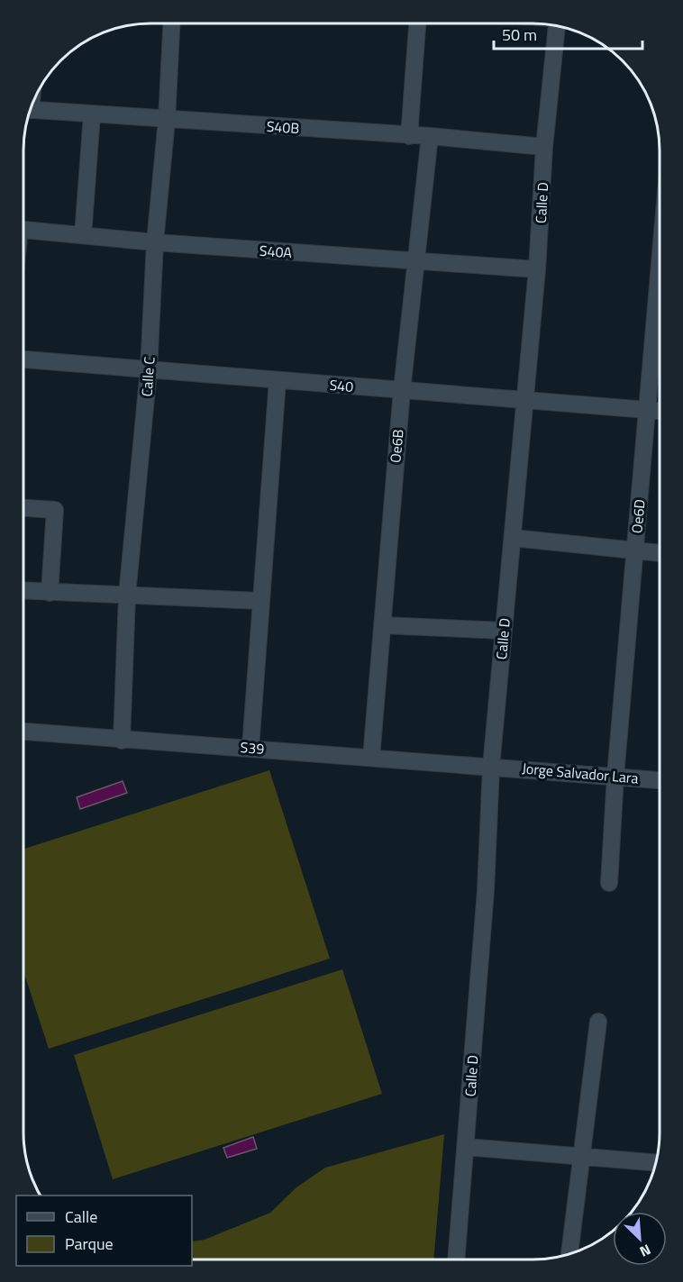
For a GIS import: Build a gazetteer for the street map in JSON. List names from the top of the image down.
{
  "streets": {
    "street": [
      "S40B",
      "Calle D",
      "S40A",
      "Calle C",
      "S40",
      "Oe6B",
      "Oe6D",
      "S39",
      "Jorge Salvador Lara"
    ]
  },
  "crossings": [
    ["S40B", "Calle D"],
    ["S40B", "Calle C"],
    ["S40B", "Oe6B"],
    ["Calle D", "S40A"],
    ["Calle D", "S40"],
    ["Calle D", "S39"],
    ["Calle D", "Jorge Salvador Lara"],
    ["S40A", "Calle C"],
    ["S40A", "Oe6B"],
    ["Calle C", "S40"],
    ["Calle C", "S39"],
    ["S40", "Oe6B"],
    ["S40", "Oe6D"],
    ["Oe6B", "S39"],
    ["Oe6D", "Jorge Salvador Lara"],
    ["S39", "Jorge Salvador Lara"]
  ],
  "legend": ["Calle", "Parque"],
  "scale_bar": "50 m",
  "north": "bottom right"
}
